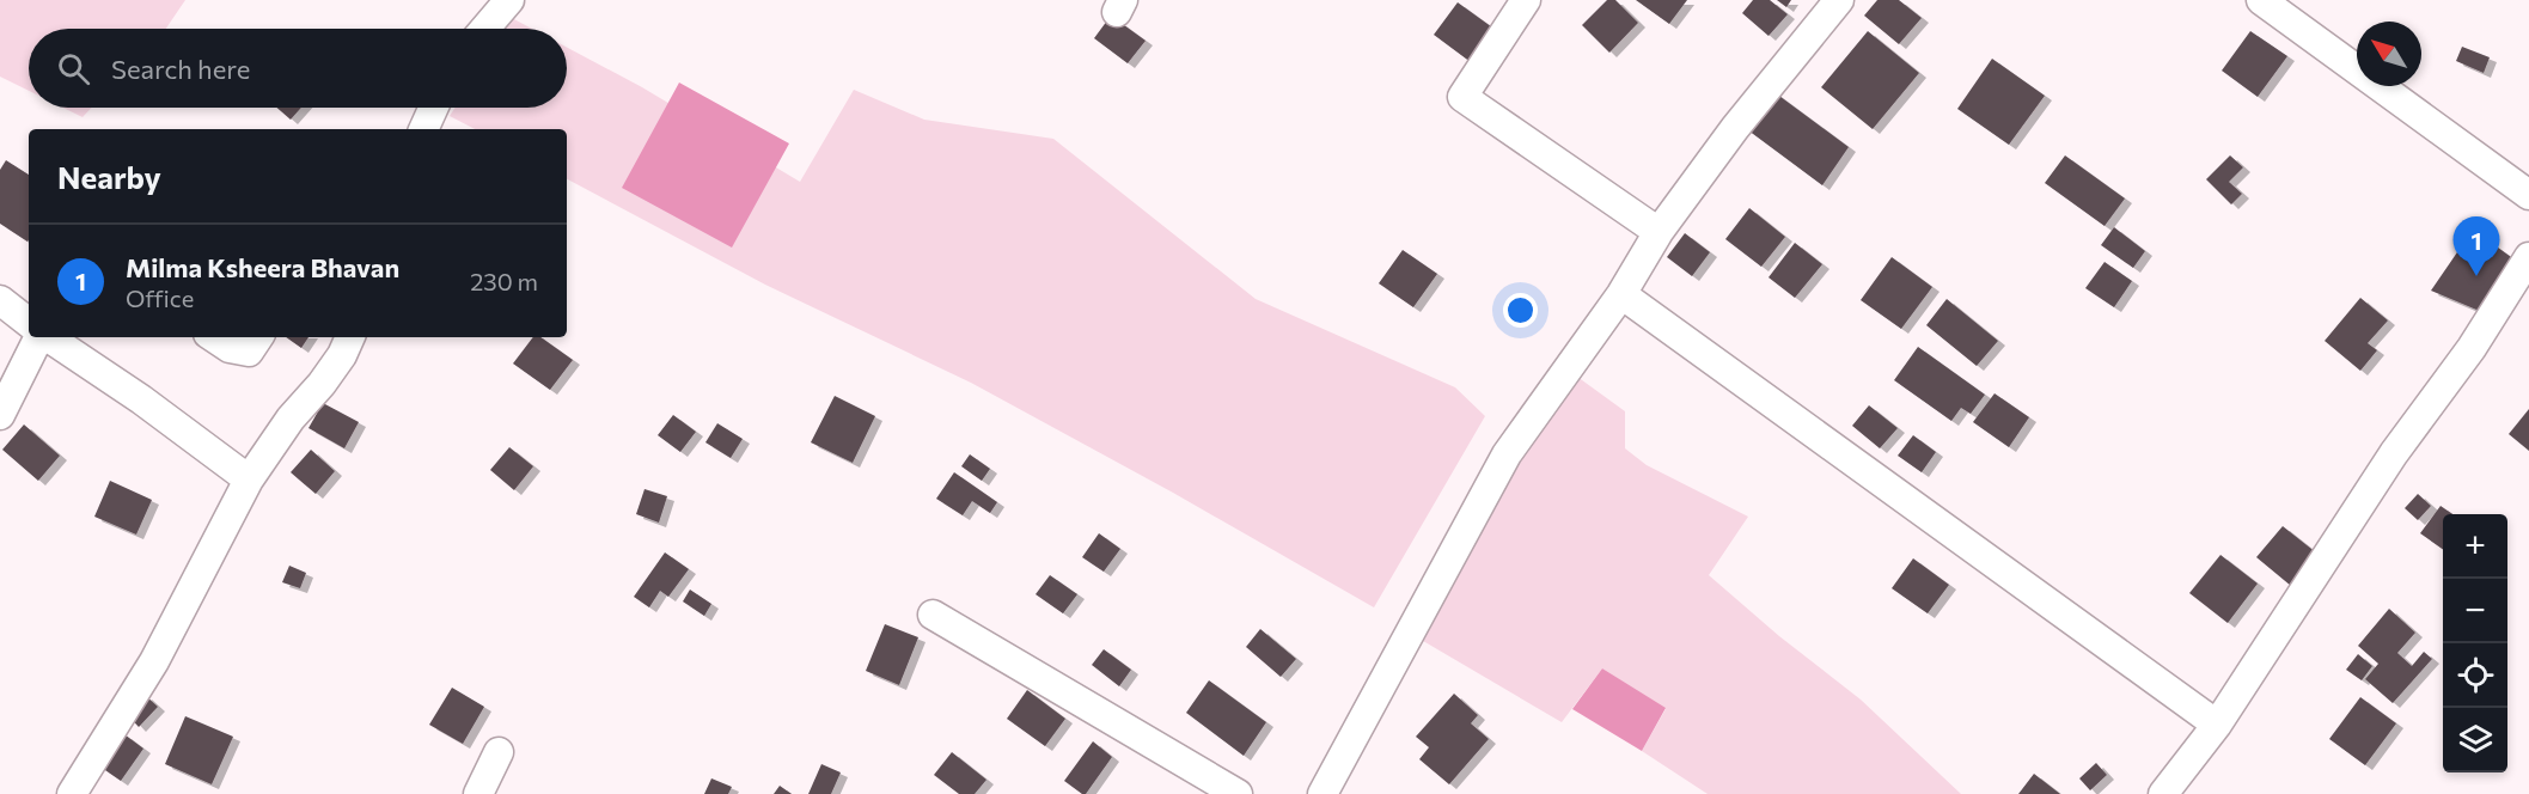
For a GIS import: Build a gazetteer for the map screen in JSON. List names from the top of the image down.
{
  "north": "top left",
  "page": {
    "search": "Search here",
    "heading": "Nearby",
    "pins": "1",
    "list": [
      {
        "mark": "1",
        "name": "Milma Ksheera Bhavan",
        "note": "Office",
        "value": "230 m"
      }
    ],
    "map_buttons": ["+", "−"]
  }
}
